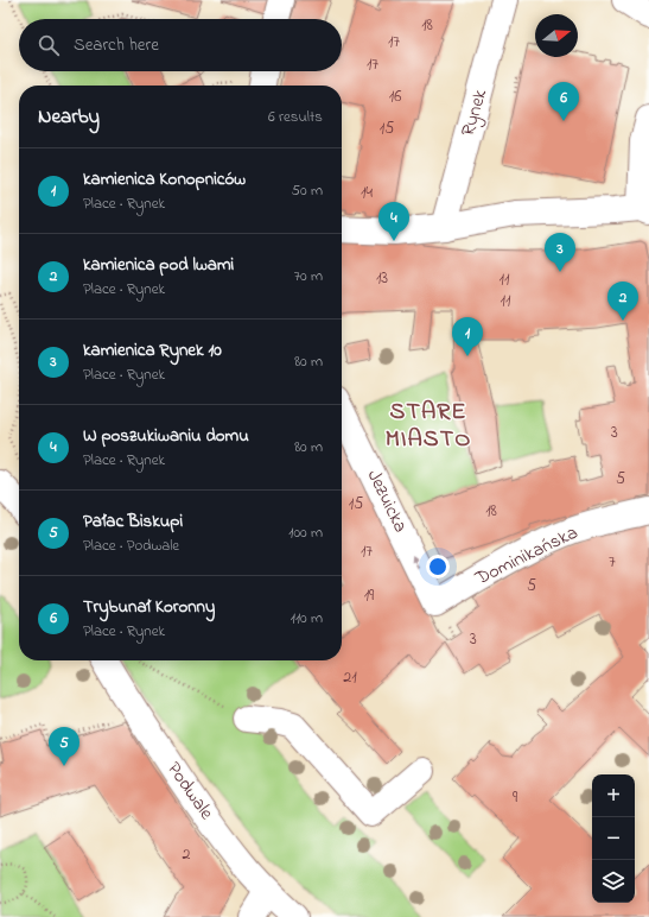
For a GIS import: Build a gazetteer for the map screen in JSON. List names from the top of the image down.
{
  "streets": {
    "street": [
      "Rynek",
      "Jezuicka",
      "Dominikańska",
      "Podwale"
    ]
  },
  "crossings": [
    ["Jezuicka", "Dominikańska"]
  ],
  "one_way": ["Jezuicka"],
  "districts": ["STARE MIASTO"],
  "house_numbers": [
    "18",
    "17",
    "17",
    "16",
    "15",
    "14",
    "13",
    "11",
    "11",
    "3",
    "5",
    "15",
    "18",
    "17",
    "7",
    "5",
    "19",
    "3",
    "21",
    "9",
    "2"
  ],
  "north": "right",
  "page": {
    "search": "Search here",
    "pins": [
      "6",
      "4",
      "3",
      "2",
      "1",
      "5"
    ],
    "heading": ["Nearby", "6 results"],
    "list": [
      {
        "mark": "1",
        "name": "kamienica Konopniców",
        "note": "Place · Rynek",
        "value": "50 m"
      },
      {
        "mark": "2",
        "name": "kamienica pod lwami",
        "note": "Place · Rynek",
        "value": "70 m"
      },
      {
        "mark": "3",
        "name": "kamienica Rynek 10",
        "note": "Place · Rynek",
        "value": "80 m"
      },
      {
        "mark": "4",
        "name": "W poszukiwaniu domu",
        "note": "Place · Rynek",
        "value": "80 m"
      },
      {
        "mark": "5",
        "name": "Pałac Biskupi",
        "note": "Place · Podwale",
        "value": "100 m"
      },
      {
        "mark": "6",
        "name": "Trybunał Koronny",
        "note": "Place · Rynek",
        "value": "110 m"
      }
    ],
    "map_buttons": ["+", "−"]
  }
}
